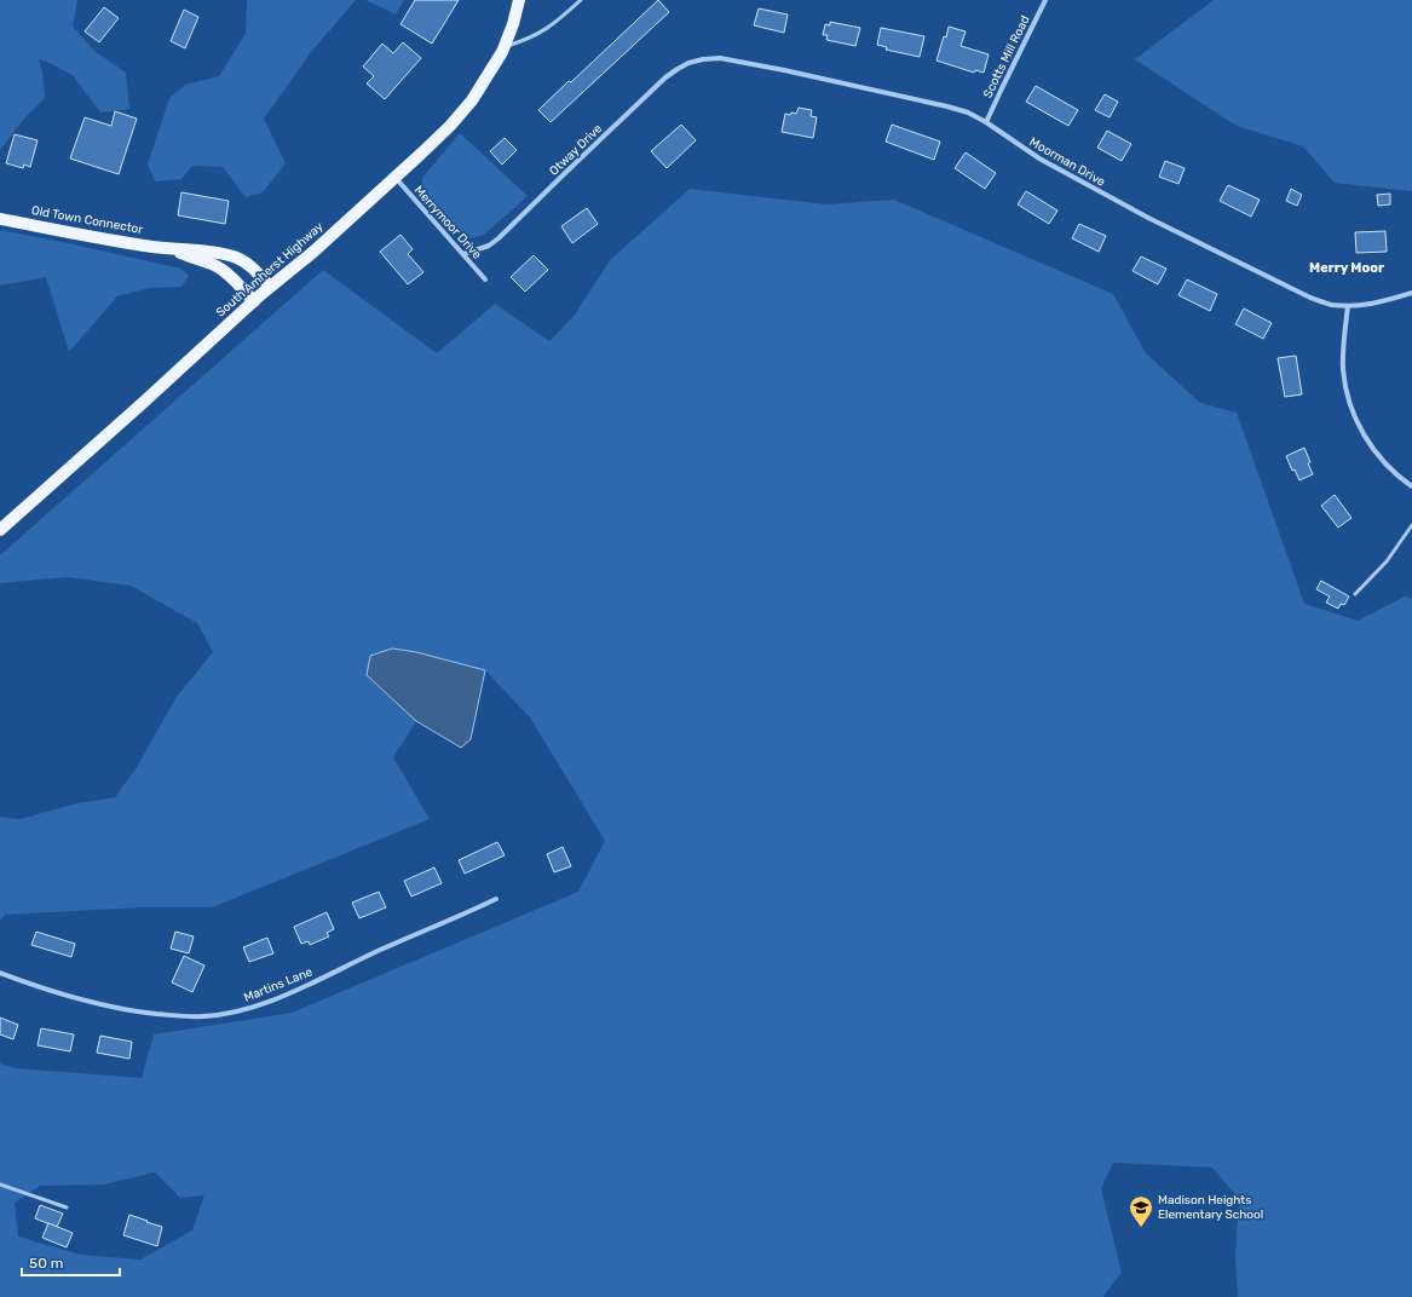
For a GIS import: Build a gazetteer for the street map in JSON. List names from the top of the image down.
{
  "streets": {
    "main road": ["Old Town Connector", "South Amherst Highway"],
    "street": [
      "Scotts Mill Road",
      "Otway Drive",
      "Moorman Drive",
      "Merrymoor Drive",
      "Martins Lane"
    ]
  },
  "crossings": [
    ["Scotts Mill Road", "Moorman Drive"],
    ["Otway Drive", "Moorman Drive"],
    ["Otway Drive", "Merrymoor Drive"],
    ["Old Town Connector", "South Amherst Highway"],
    ["Merrymoor Drive", "South Amherst Highway"]
  ],
  "districts": ["Merry Moor"],
  "places": {
    "school or university": ["Madison Heights Elementary School"]
  },
  "scale_bar": "50 m"
}
